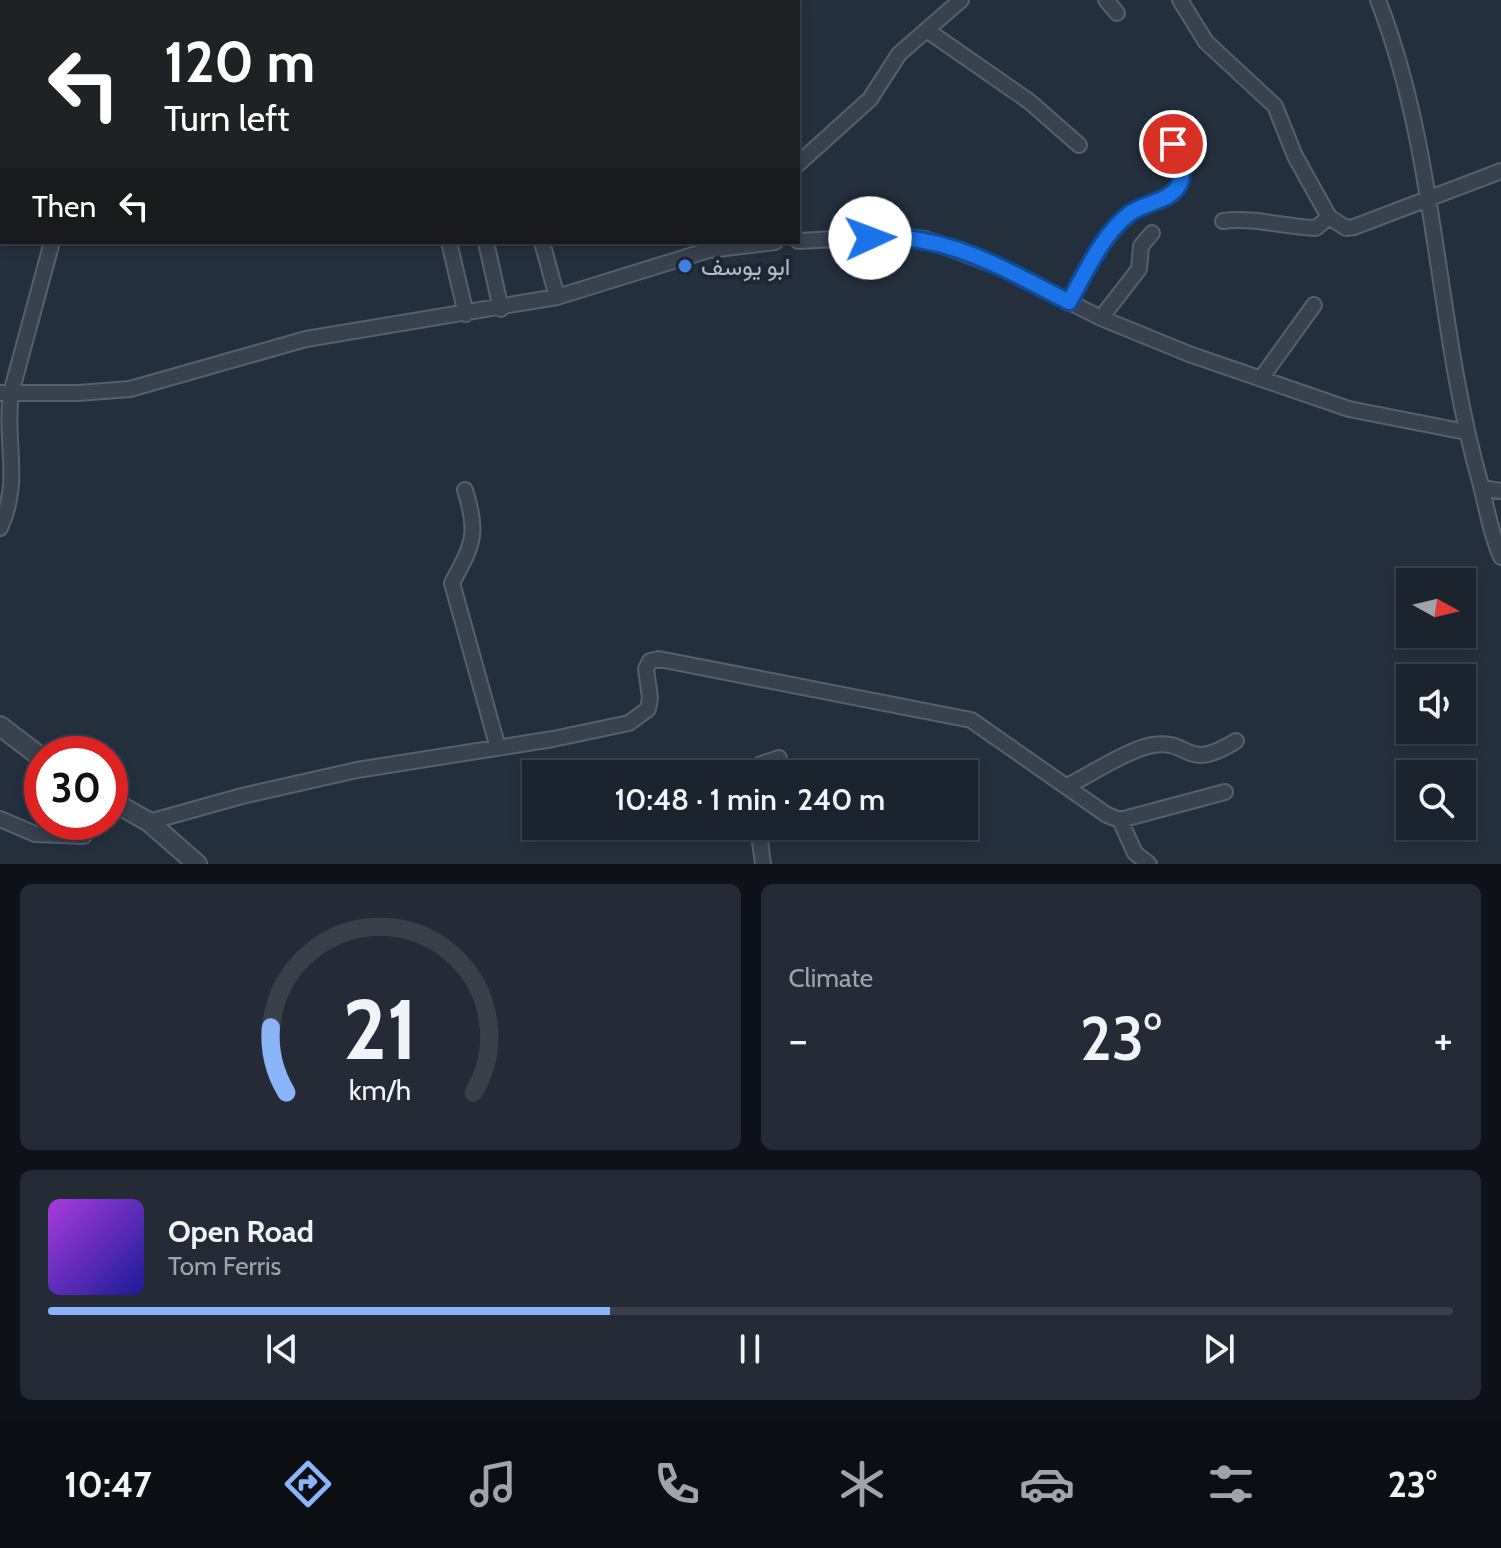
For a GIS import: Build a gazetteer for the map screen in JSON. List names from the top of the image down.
{
  "places": ["ابو يوسف"],
  "north": "right",
  "page": {
    "turn": ["120 m", "Turn left"],
    "then": "Then",
    "limit": "30",
    "trip": "10:48 · 1 min · 240 m",
    "tile": "Climate",
    "heat": ["−", "23°", "+"],
    "song": ["Open Road", "Tom Ferris"],
    "tabs": ["10:47", "23°"],
    "gauge": ["21", "km/h"]
  }
}
